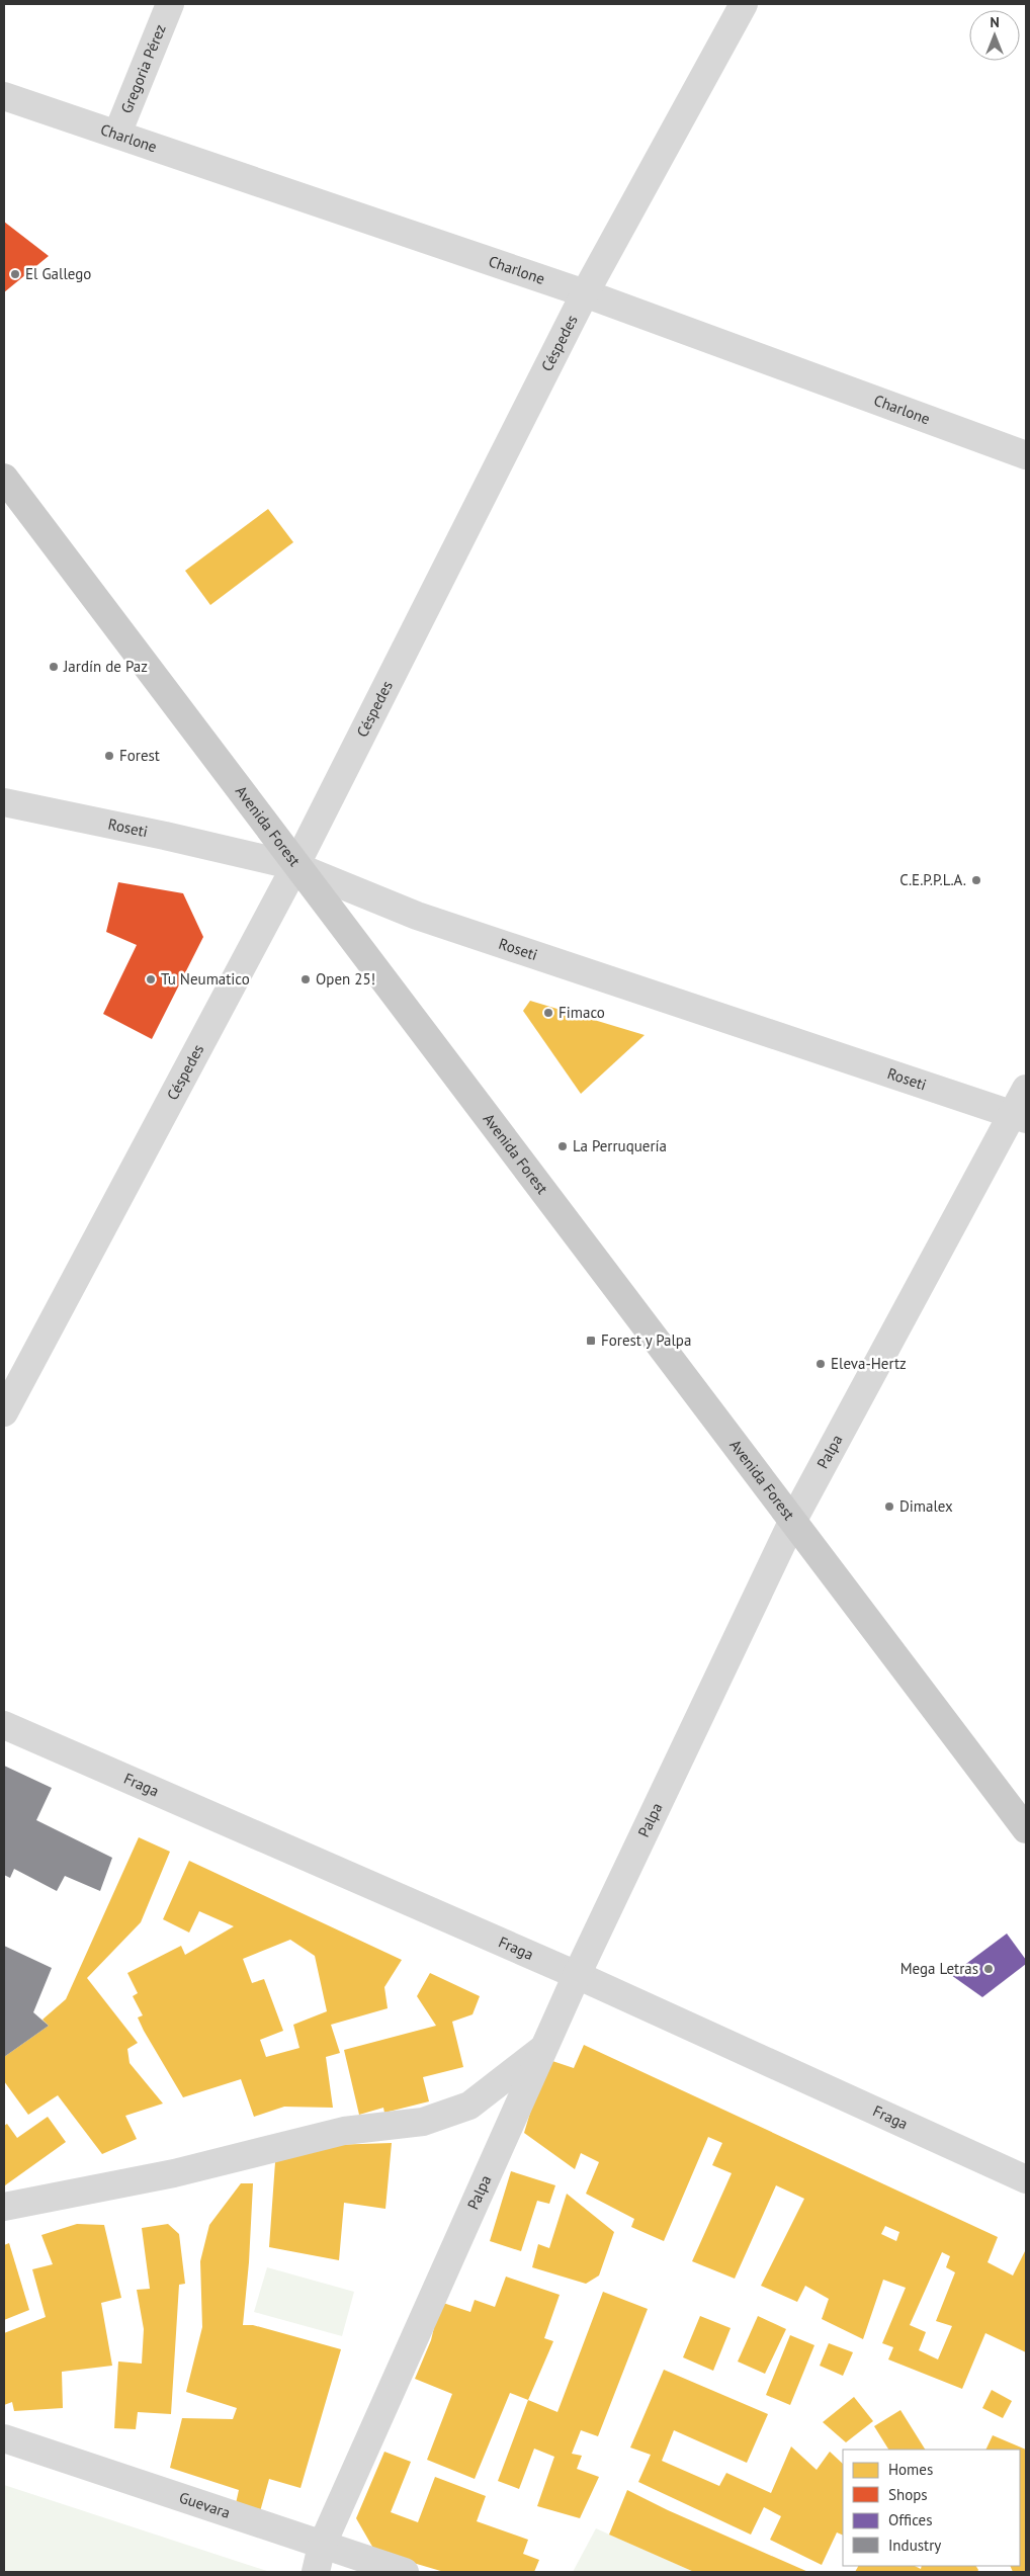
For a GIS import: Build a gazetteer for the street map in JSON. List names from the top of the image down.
{
  "streets": {
    "main road": ["Avenida Forest"],
    "street": [
      "Gregoria Pérez",
      "Charlone",
      "Céspedes",
      "Roseti",
      "Palpa",
      "Fraga",
      "Guevara"
    ]
  },
  "crossings": [
    ["Gregoria Pérez", "Charlone"],
    ["Charlone", "Céspedes"],
    ["Céspedes", "Roseti"],
    ["Céspedes", "Avenida Forest"],
    ["Roseti", "Avenida Forest"],
    ["Roseti", "Palpa"],
    ["Avenida Forest", "Palpa"],
    ["Palpa", "Fraga"],
    ["Palpa", "Guevara"]
  ],
  "places": {
    "other": [
      "El Gallego",
      "Jardín de Paz",
      "Forest",
      "C.E.P.P.L.A.",
      "Tu Neumatico",
      "Open 25!",
      "Fimaco",
      "La Perruquería",
      "Eleva-Hertz",
      "Dimalex",
      "Mega Letras"
    ],
    "transit": ["Forest y Palpa"]
  },
  "legend": [
    "Homes",
    "Shops",
    "Offices",
    "Industry"
  ],
  "north": "top"
}
